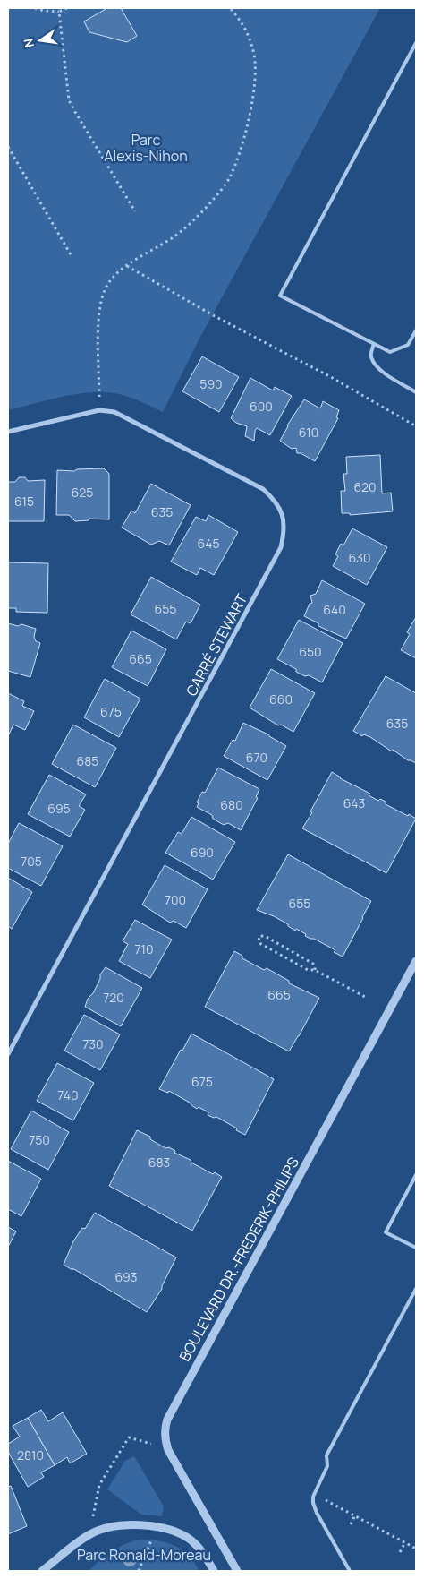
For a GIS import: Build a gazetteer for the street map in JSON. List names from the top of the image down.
{
  "streets": {
    "street": ["CARRÉ STEWART", "BOULEVARD DR.-FREDERIK-PHILIPS"]
  },
  "parks": ["Parc Alexis-Nihon", "Parc Ronald-Moreau"],
  "house_numbers": [
    "590",
    "600",
    "610",
    "620",
    "625",
    "615",
    "635",
    "645",
    "630",
    "655",
    "640",
    "650",
    "665",
    "660",
    "675",
    "635",
    "670",
    "685",
    "643",
    "680",
    "695",
    "690",
    "705",
    "700",
    "655",
    "710",
    "665",
    "720",
    "730",
    "675",
    "740",
    "750",
    "683",
    "693",
    "2810"
  ],
  "north": "left"
}
